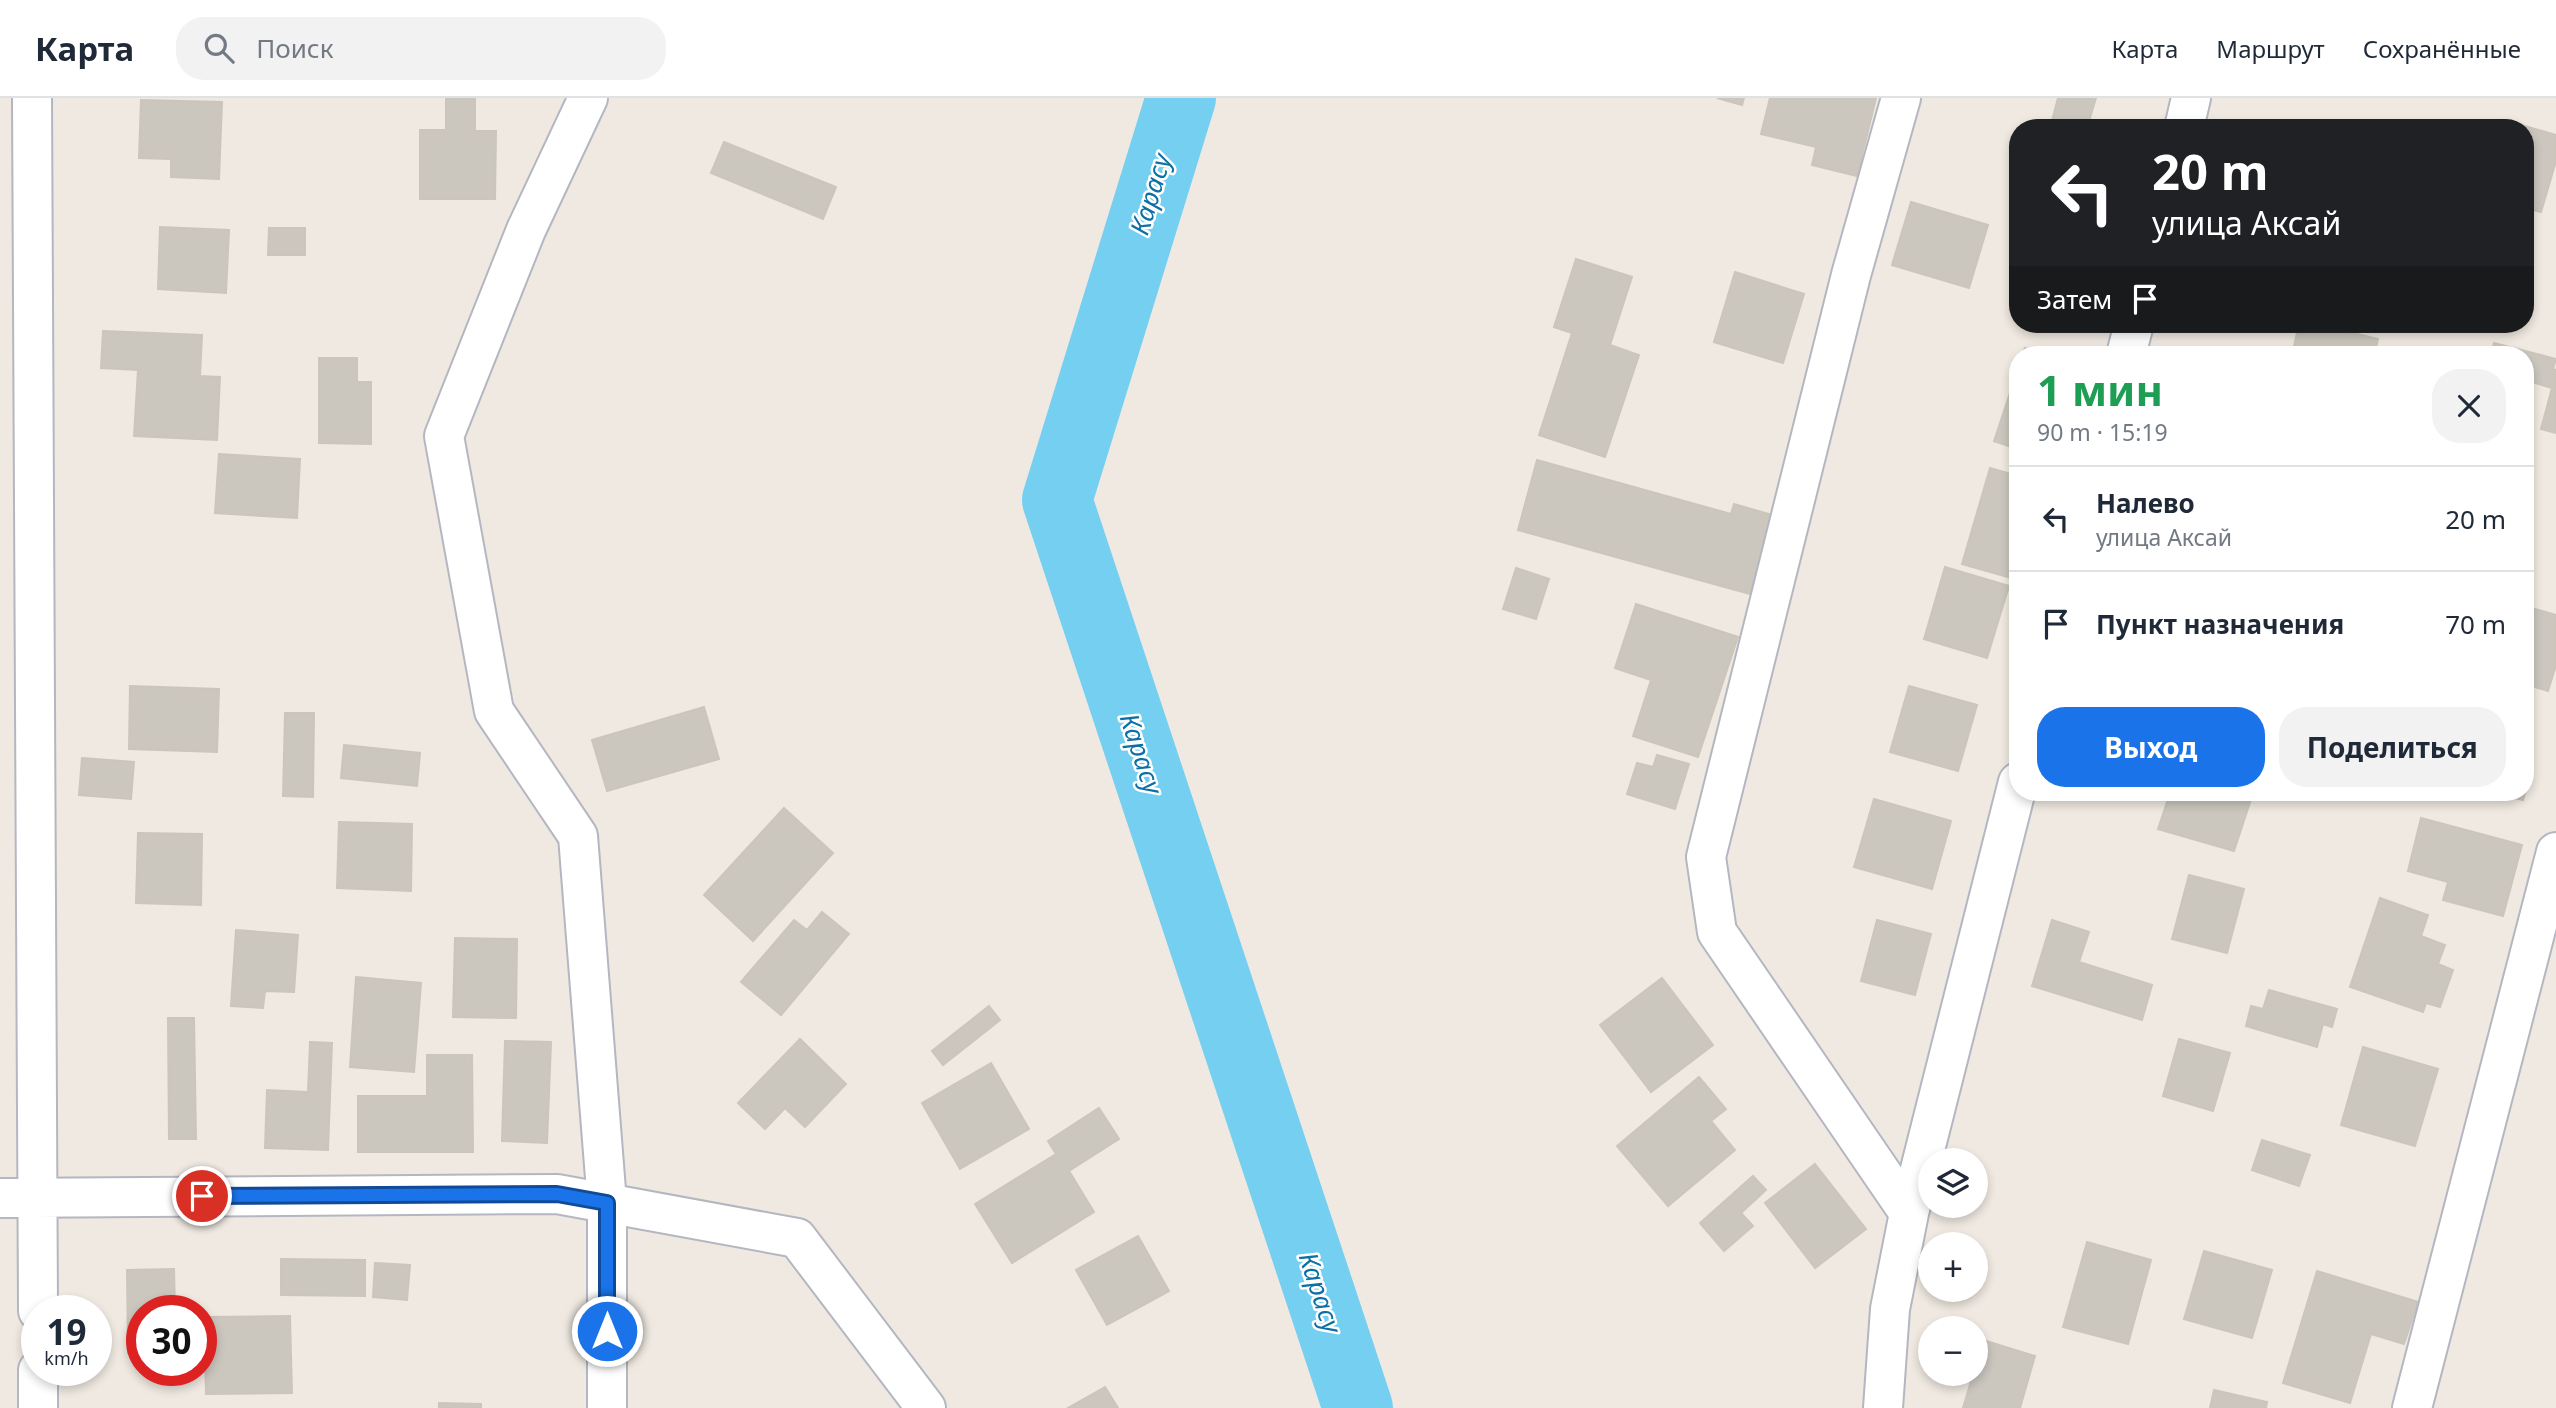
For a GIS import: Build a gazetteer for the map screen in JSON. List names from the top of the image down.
{
  "water": ["Карасу"],
  "page": {
    "header": "Карта",
    "search": "Поиск",
    "nav": ["Карта", "Маршрут", "Сохранённые"],
    "turn": ["20 m", "улица Аксай"],
    "then": "Затем",
    "heading": ["1 мин", "90 m · 15:19"],
    "list": [
      {
        "name": "Налево",
        "note": "улица Аксай",
        "value": "20 m"
      },
      {
        "name": "Пункт назначения",
        "value": "70 m"
      }
    ],
    "buttons": ["Выход", "Поделиться"],
    "map_buttons": ["+", "−"],
    "speed": "19 km/h",
    "limit": "30"
  }
}
